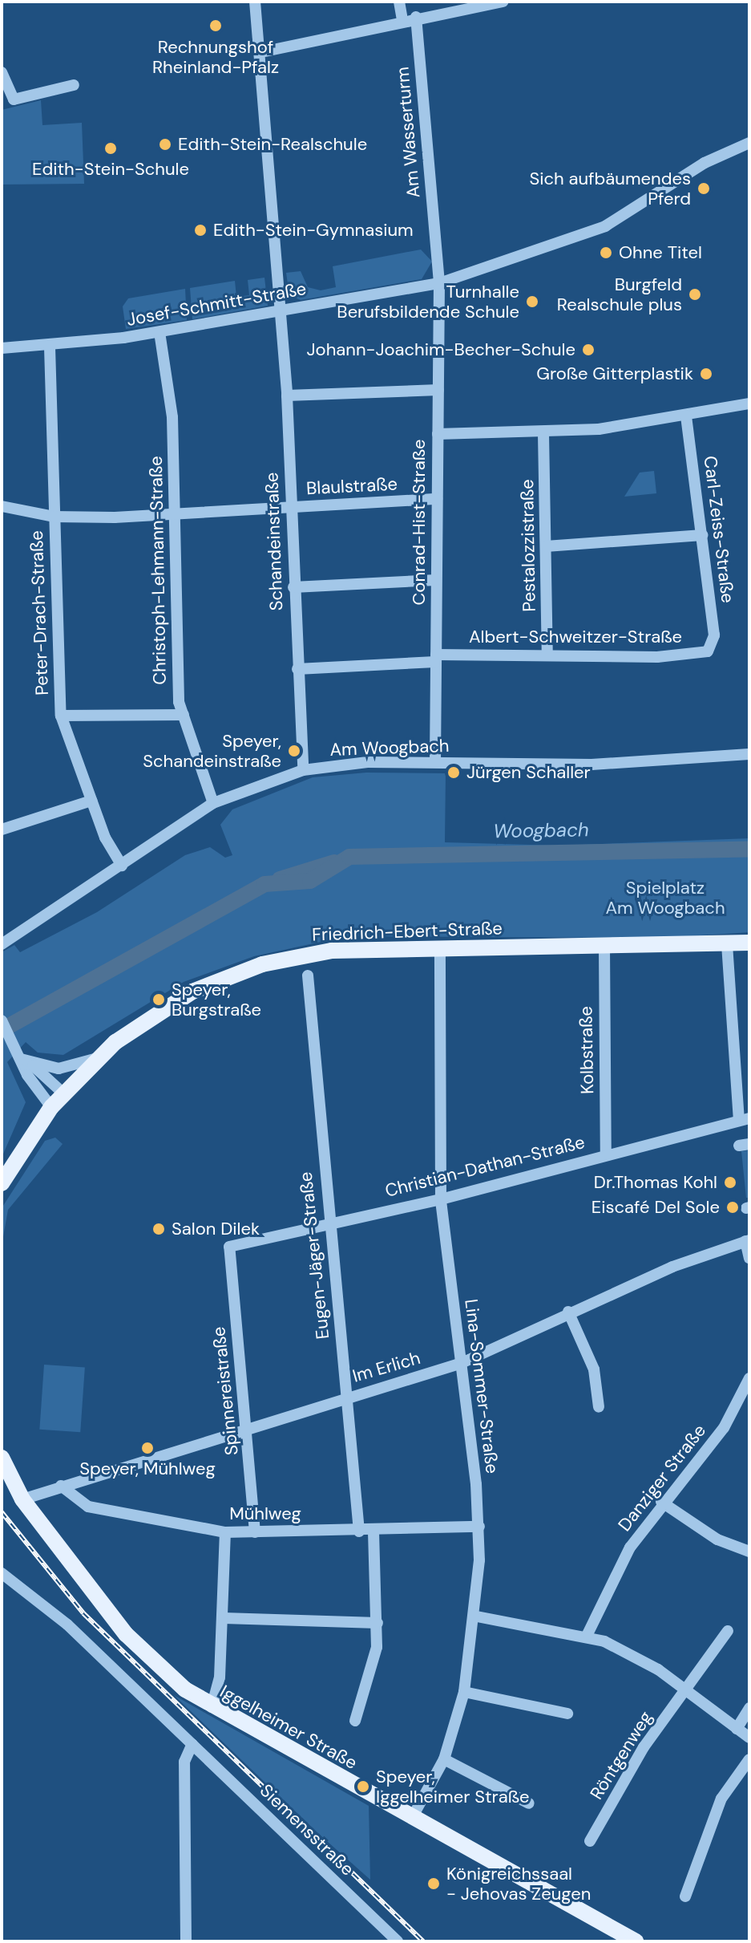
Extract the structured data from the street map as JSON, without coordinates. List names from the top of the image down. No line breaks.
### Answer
{"streets":{"main road":["Friedrich-Ebert-Straße","Iggelheimer Straße"],"street":["Am Wasserturm","Josef-Schmitt-Straße","Blaulstraße","Conrad-Hist-Straße","Carl-Zeiss-Straße","Schandeinstraße","Pestalozzistraße","Christoph-Lehmann-Straße","Peter-Drach-Straße","Albert-Schweitzer-Straße","Am Woogbach","Kolbstraße","Christian-Dathan-Straße","Eugen-Jäger-Straße","Im Erlich","Lina-Sommer-Straße","Spinnereistraße","Danziger Straße","Mühlweg","Röntgenweg","Siemensstraße"]},"crossings":[["Am Wasserturm","Josef-Schmitt-Straße"],["Am Wasserturm","Conrad-Hist-Straße"],["Josef-Schmitt-Straße","Conrad-Hist-Straße"],["Josef-Schmitt-Straße","Schandeinstraße"],["Josef-Schmitt-Straße","Christoph-Lehmann-Straße"],["Josef-Schmitt-Straße","Peter-Drach-Straße"],["Blaulstraße","Conrad-Hist-Straße"],["Blaulstraße","Schandeinstraße"],["Blaulstraße","Christoph-Lehmann-Straße"],["Blaulstraße","Peter-Drach-Straße"],["Conrad-Hist-Straße","Albert-Schweitzer-Straße"],["Conrad-Hist-Straße","Am Woogbach"],["Carl-Zeiss-Straße","Albert-Schweitzer-Straße"],["Schandeinstraße","Albert-Schweitzer-Straße"],["Schandeinstraße","Am Woogbach"],["Pestalozzistraße","Albert-Schweitzer-Straße"],["Christoph-Lehmann-Straße","Am Woogbach"],["Peter-Drach-Straße","Am Woogbach"],["Friedrich-Ebert-Straße","Kolbstraße"],["Friedrich-Ebert-Straße","Lina-Sommer-Straße"],["Kolbstraße","Christian-Dathan-Straße"],["Christian-Dathan-Straße","Eugen-Jäger-Straße"],["Christian-Dathan-Straße","Lina-Sommer-Straße"],["Christian-Dathan-Straße","Spinnereistraße"],["Eugen-Jäger-Straße","Im Erlich"],["Eugen-Jäger-Straße","Mühlweg"],["Im Erlich","Lina-Sommer-Straße"],["Im Erlich","Spinnereistraße"],["Im Erlich","Mühlweg"],["Im Erlich","Iggelheimer Straße"],["Lina-Sommer-Straße","Mühlweg"],["Lina-Sommer-Straße","Iggelheimer Straße"],["Spinnereistraße","Mühlweg"]],"water":["Woogbach"],"parks":["Spielplatz Am Woogbach"],"places":["Rechnungshof Rheinland-Pfalz","Edith-Stein-Realschule","Edith-Stein-Schule","Sich aufbäumendes Pferd","Edith-Stein-Gymnasium","Ohne Titel","Burgfeld Realschule plus","Turnhalle Berufsbildende Schule","Johann-Joachim-Becher-Schule","Große Gitterplastik","Speyer, Schandeinstraße","Jürgen Schaller","Speyer, Burgstraße","Dr.Thomas Kohl","Eiscafé Del Sole","Salon Dilek","Speyer, Mühlweg","Speyer, Iggelheimer Straße","Königreichssaal - Jehovas Zeugen"]}
